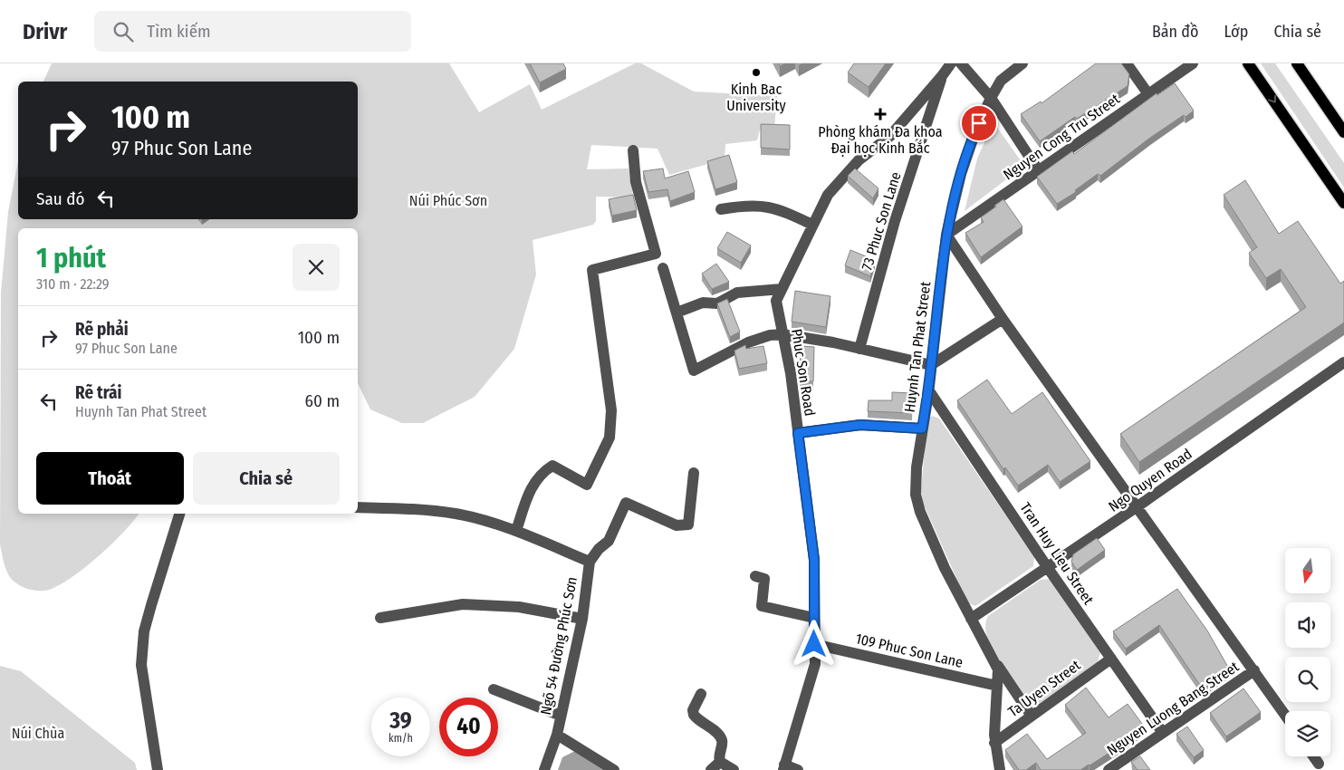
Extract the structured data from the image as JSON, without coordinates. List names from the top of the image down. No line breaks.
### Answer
{"streets":{"street":["Nguyen Cong Tru Street","73 Phuc Son Lane","Huynh Tan Phat Street","Phuc Son Road","Ngo Quyen Road","Tran Huy Lieu Street","Ngõ 54 Đường Phúc Sơn","109 Phuc Son Lane","Ta Uyen Street","Nguyen Luong Bang Street"]},"crossings":[["Nguyen Cong Tru Street","Huynh Tan Phat Street"],["73 Phuc Son Lane","Phuc Son Road"],["Huynh Tan Phat Street","Ngo Quyen Road"],["Huynh Tan Phat Street","Tran Huy Lieu Street"],["Huynh Tan Phat Street","109 Phuc Son Lane"],["Huynh Tan Phat Street","Ta Uyen Street"],["Phuc Son Road","109 Phuc Son Lane"],["Ngo Quyen Road","Tran Huy Lieu Street"],["Tran Huy Lieu Street","Ta Uyen Street"],["Tran Huy Lieu Street","Nguyen Luong Bang Street"]],"parks":["Núi Phúc Sơn","Núi Chùa"],"places":{"other":["Kinh Bac University"],"health":["Phòng khám Đa khoa Đại học Kinh Bắc"]},"north":"bottom","page":{"header":"Drivr","search":"Tìm kiếm","nav":["Bản đồ","Lớp","Chia sẻ"],"turn":["100 m","97 Phuc Son Lane"],"then":"Sau đó","heading":["1 phút","310 m · 22:29"],"list":[{"name":"Rẽ phải","note":"97 Phuc Son Lane","value":"100 m"},{"name":"Rẽ trái","note":"Huynh Tan Phat Street","value":"60 m"}],"buttons":["Thoát","Chia sẻ"],"speed":"39 km/h","limit":"40"}}
